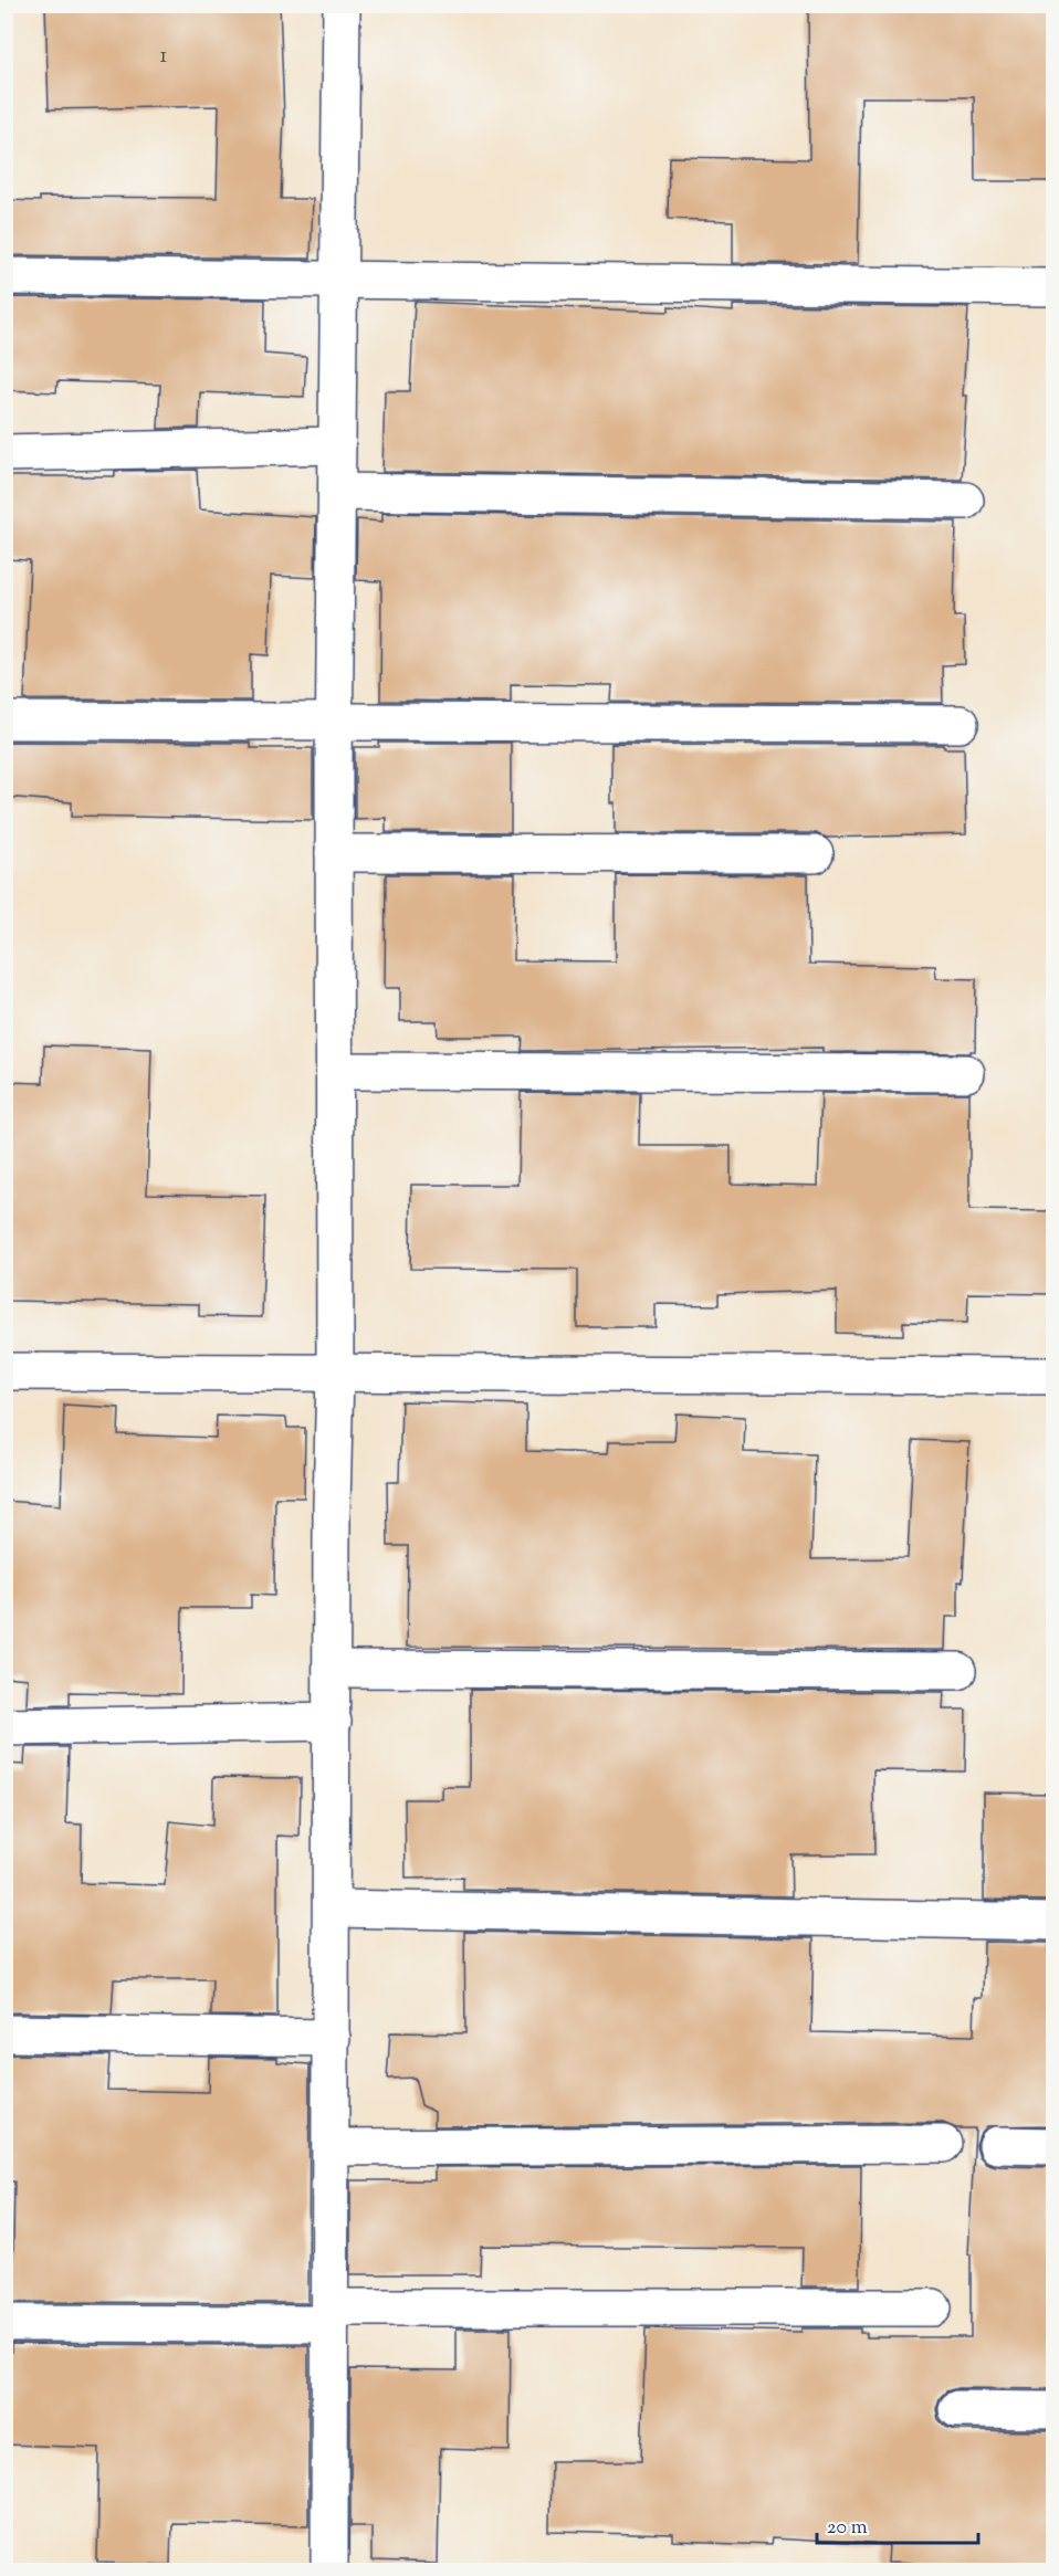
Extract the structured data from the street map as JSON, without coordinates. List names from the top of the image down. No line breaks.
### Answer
{"house_numbers":["1"],"scale_bar":"20 m"}
